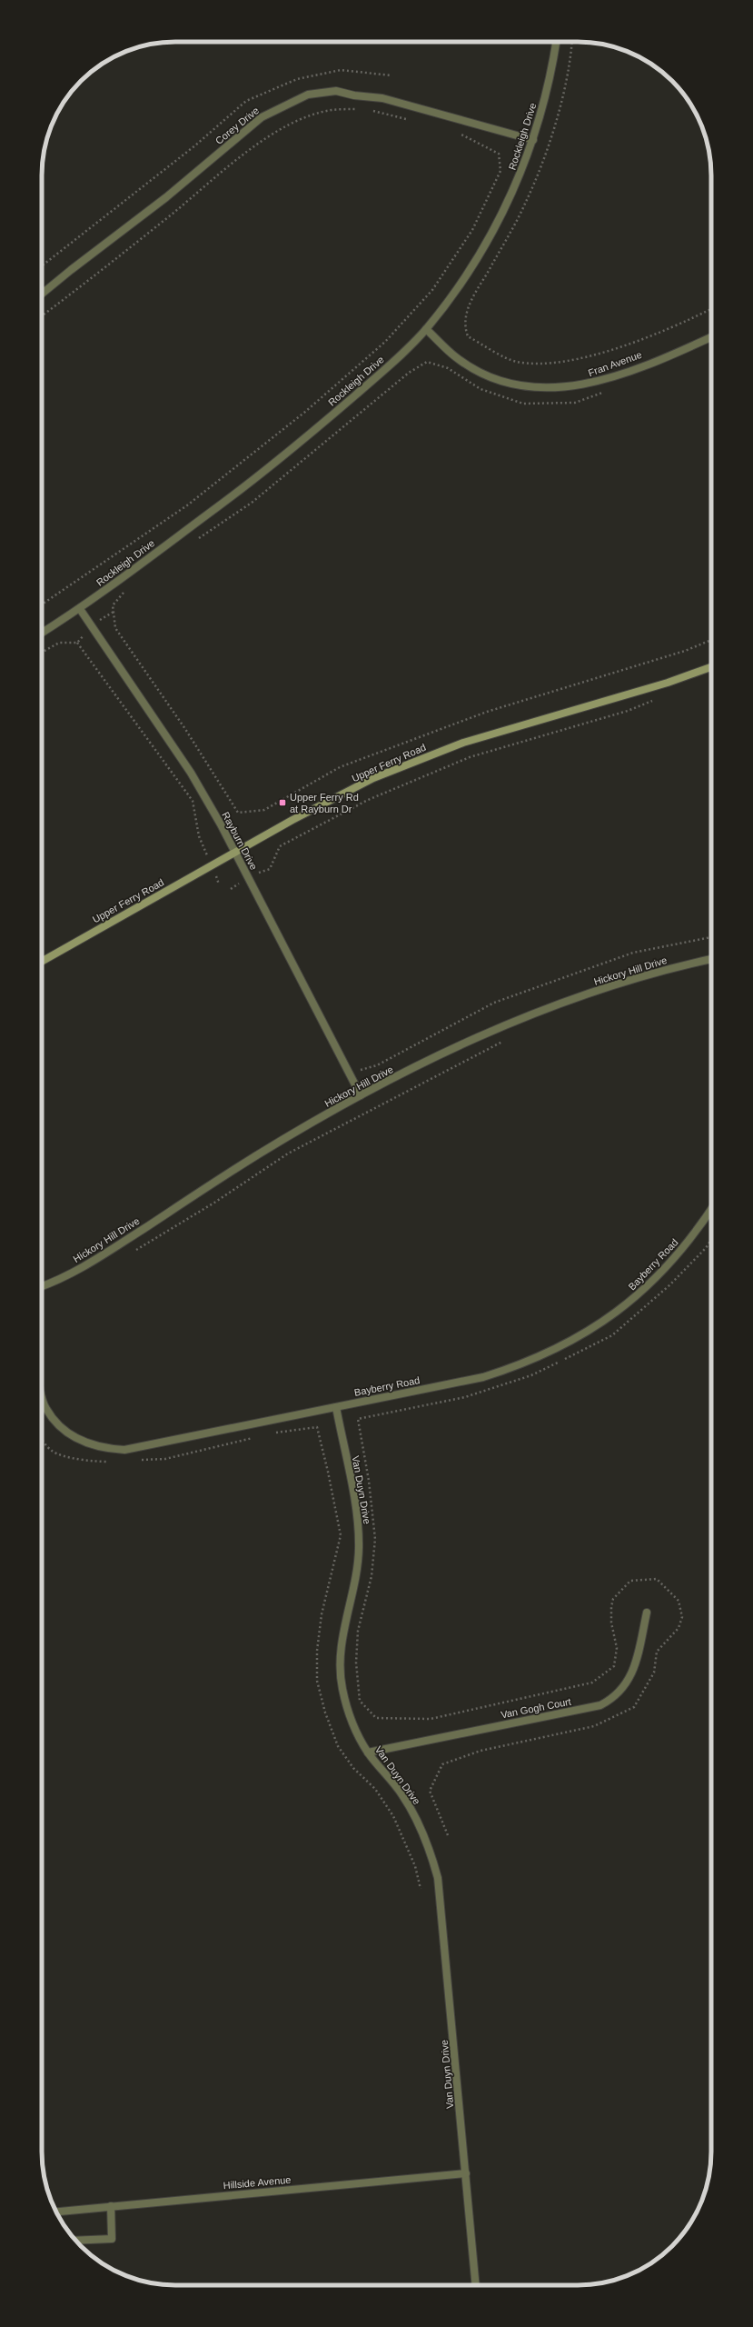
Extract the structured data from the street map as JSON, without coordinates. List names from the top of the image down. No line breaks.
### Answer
{"streets":{"main road":["Upper Ferry Road"],"street":["Corey Drive","Rockleigh Drive","Fran Avenue","Rayburn Drive","Hickory Hill Drive","Bayberry Road","Van Duyn Drive","Van Gogh Court","Hillside Avenue"]},"crossings":[["Corey Drive","Rockleigh Drive"],["Rockleigh Drive","Fran Avenue"],["Rockleigh Drive","Rayburn Drive"],["Upper Ferry Road","Rayburn Drive"],["Rayburn Drive","Hickory Hill Drive"],["Bayberry Road","Van Duyn Drive"],["Van Duyn Drive","Van Gogh Court"],["Van Duyn Drive","Hillside Avenue"]],"places":{"transit":["Upper Ferry Rd at Rayburn Dr"]}}
